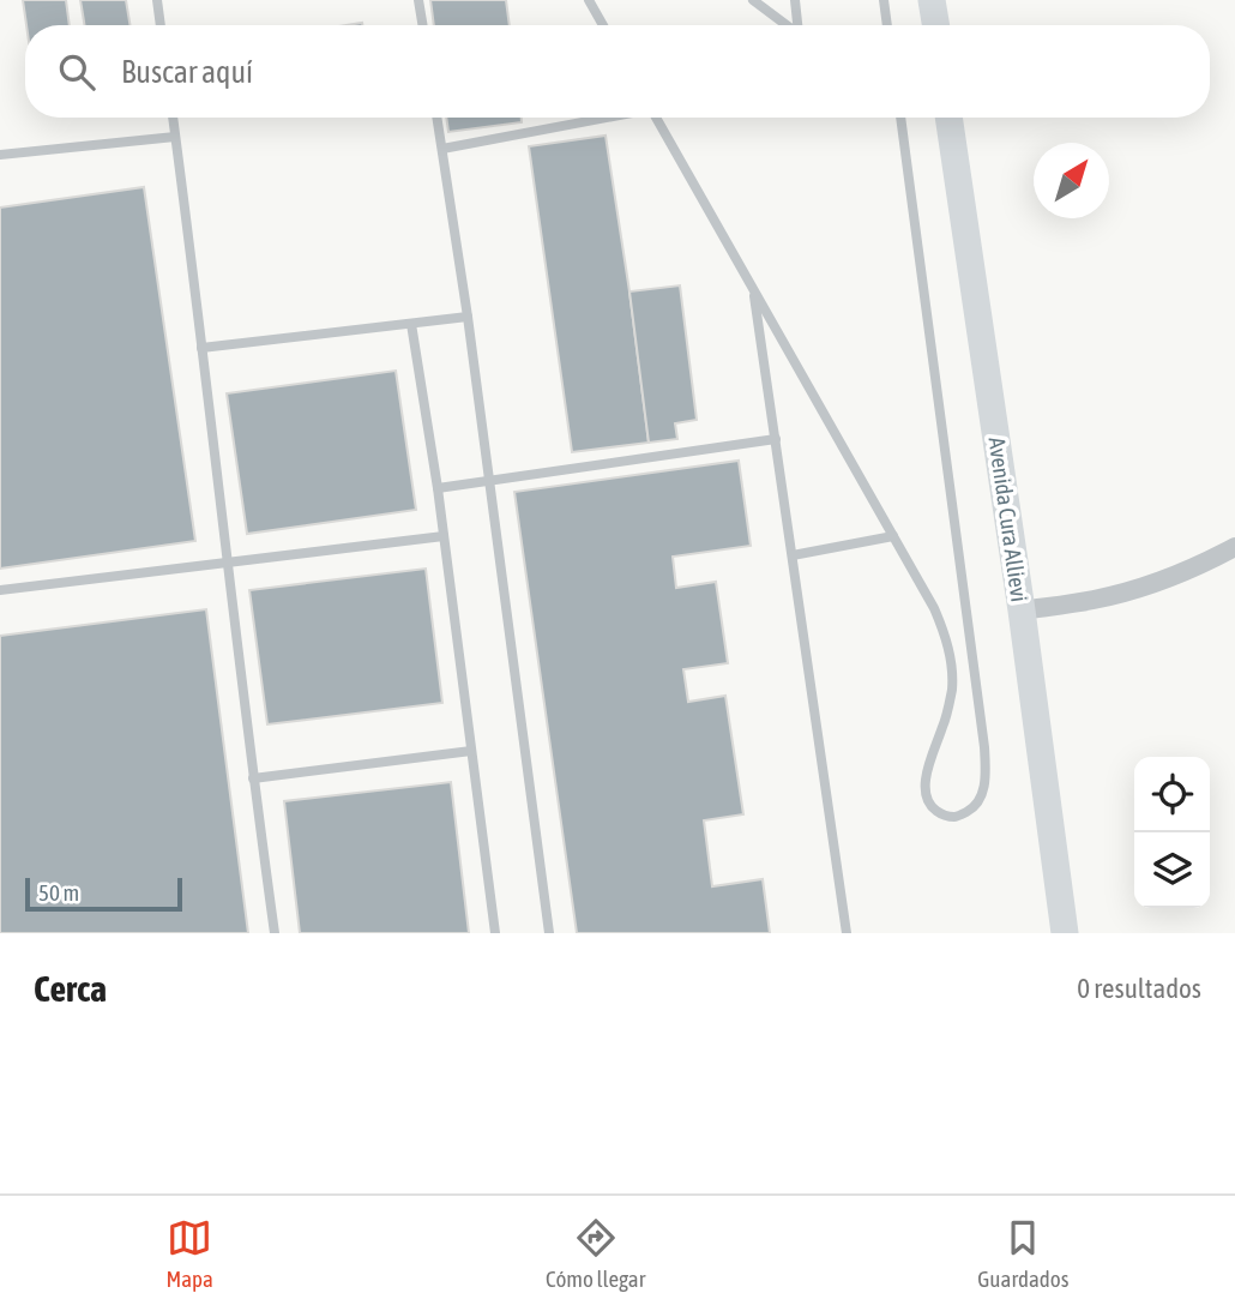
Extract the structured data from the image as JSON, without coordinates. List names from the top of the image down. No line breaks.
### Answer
{"streets":{"street":["Avenida Cura Allievi"]},"scale_bar":"50 m","north":"top right","page":{"search":"Buscar aquí","scale":"50 m","heading":["Cerca","0 resultados"],"nav":["Mapa","Cómo llegar","Guardados"]}}
